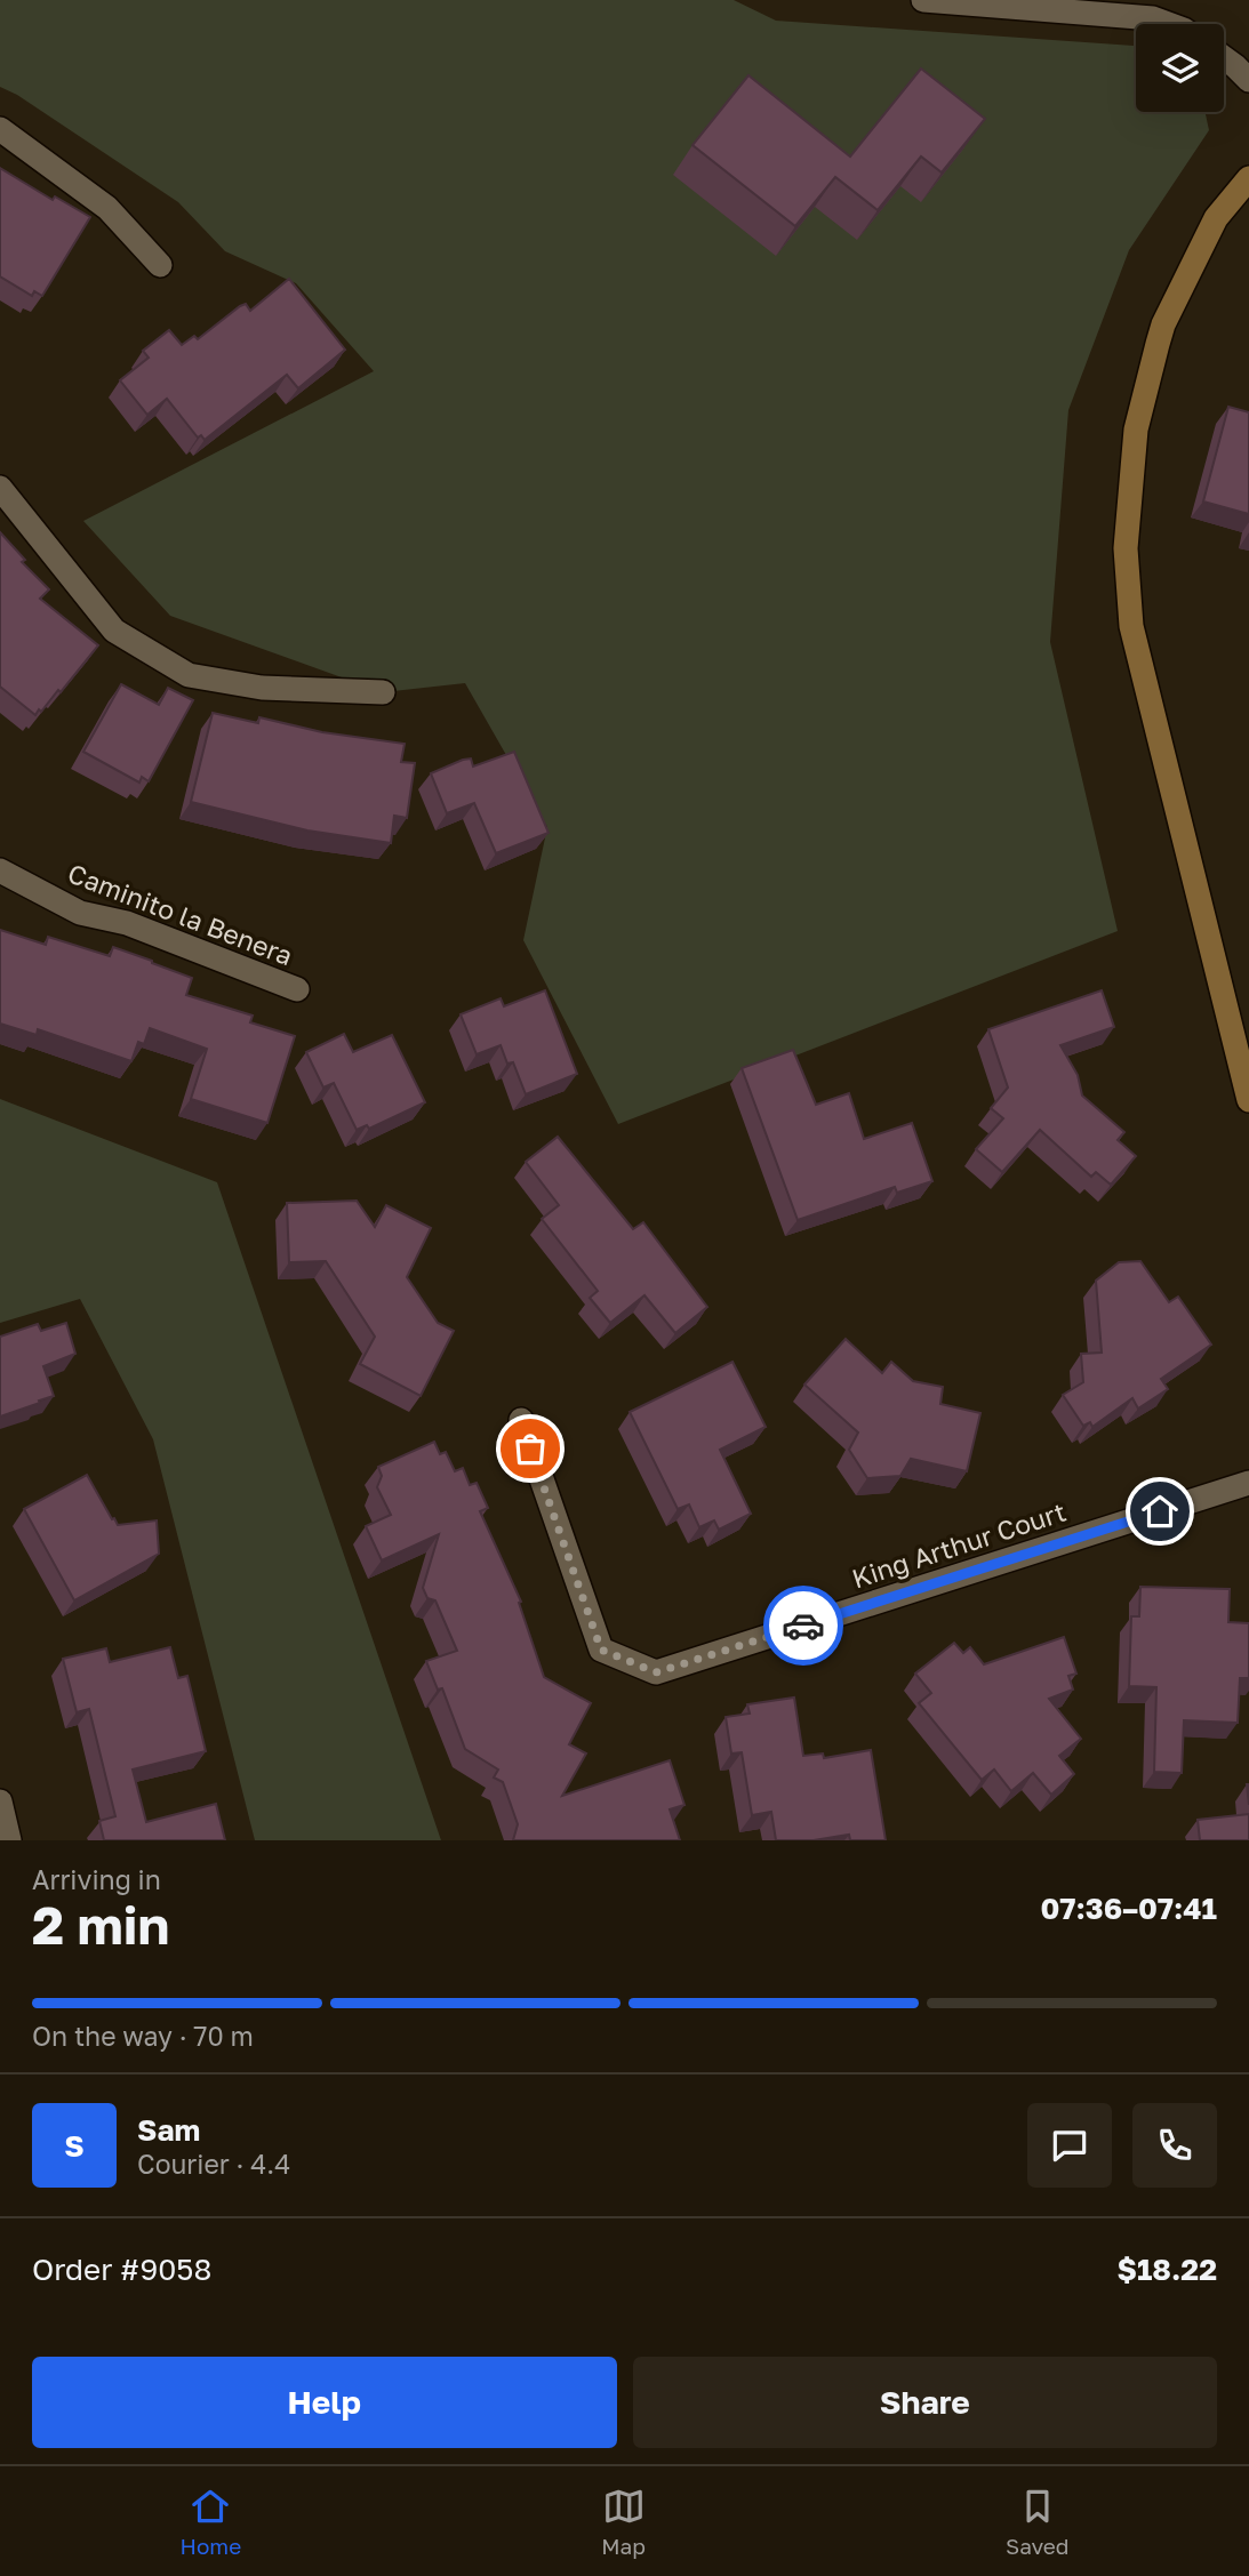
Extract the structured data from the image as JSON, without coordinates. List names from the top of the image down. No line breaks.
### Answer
{"streets":{"street":["Caminito la Benera","King Arthur Court"]},"page":{"heading":["2 min","Arriving in","07:36–07:41"],"panel":["Sam","Courier · 4.4","Order #9058","$18.22"],"bar":"On the way · 70 m","round":"S","buttons":["Help","Share"],"tabs":["Home","Map","Saved"]}}
